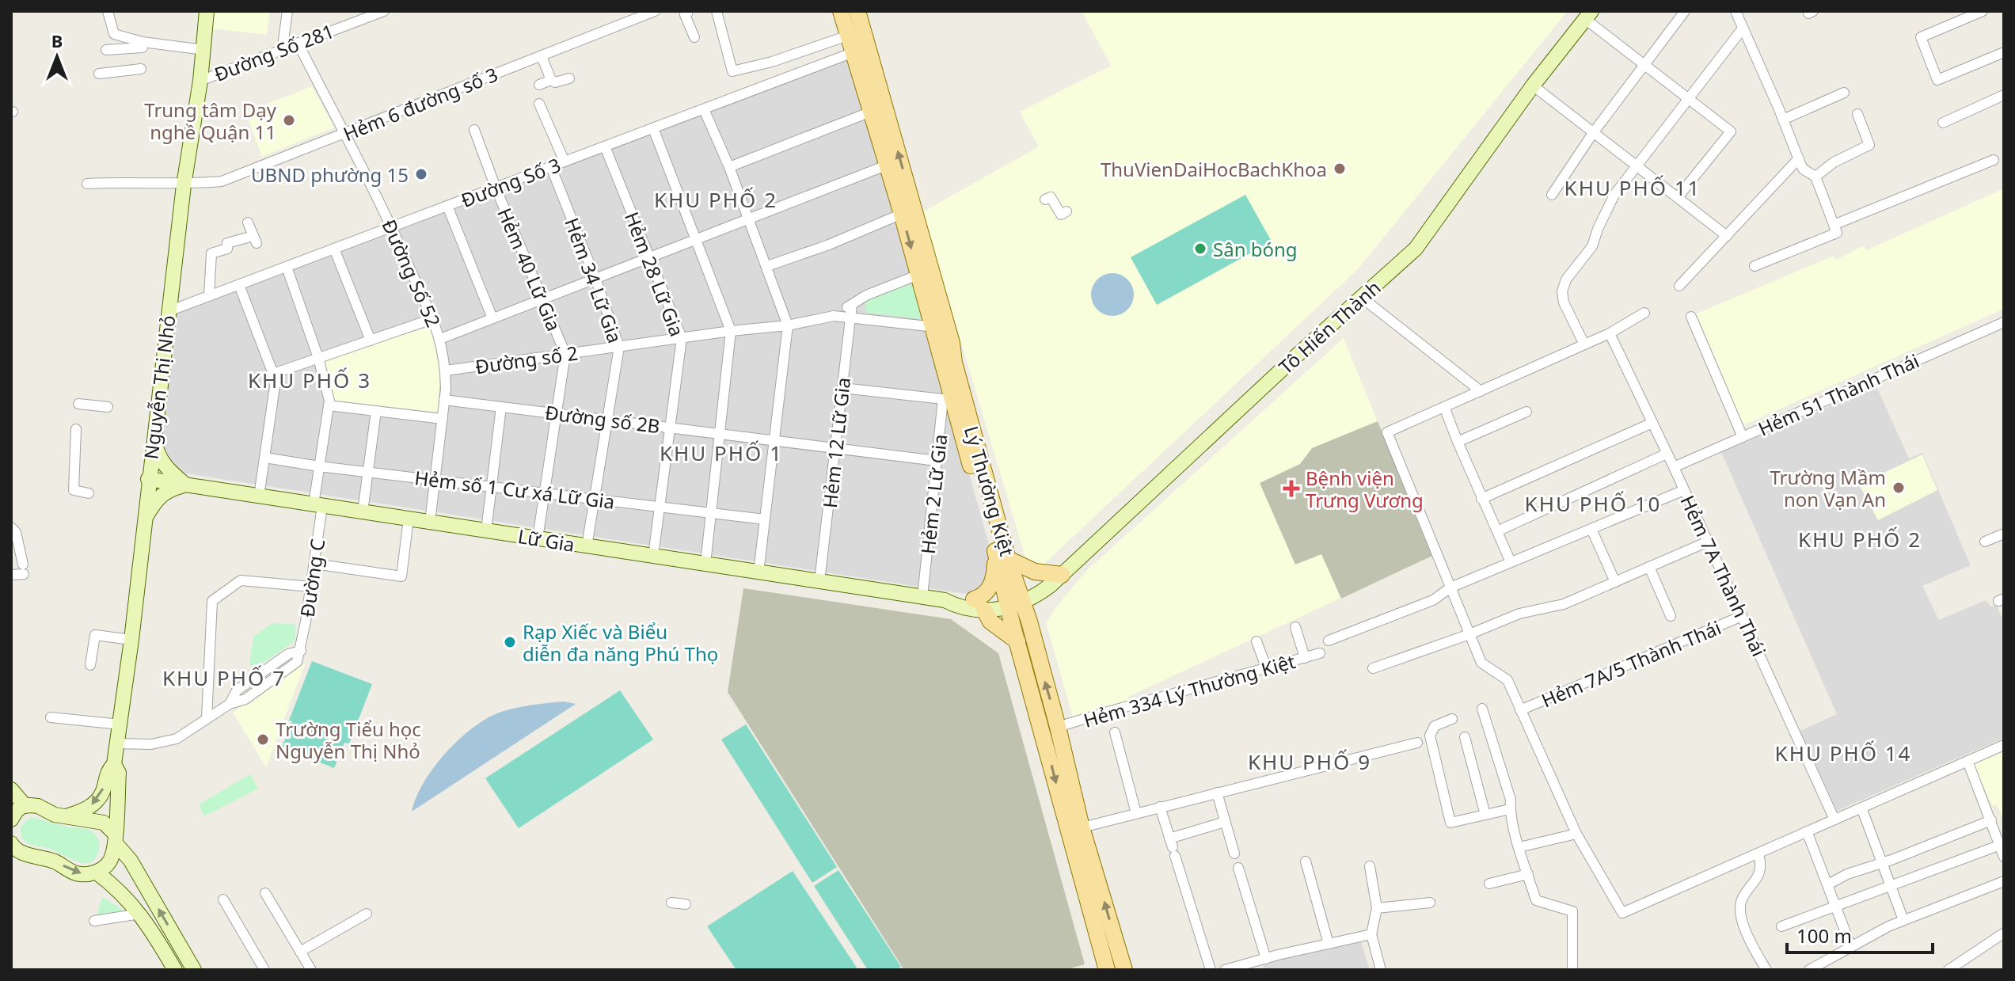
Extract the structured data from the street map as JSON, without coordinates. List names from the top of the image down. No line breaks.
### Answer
{"streets":{"main road":["Tô Hiến Thành","Nguyễn Thị Nhỏ","Lý Thường Kiệt","Lữ Gia"],"street":["Đường Số 281","Hẻm 6 đường số 3","Đường Số 3","Hẻm 40 Lữ Gia","Đường Số 52","Hẻm 28 Lữ Gia","Hẻm 34 Lữ Gia","Đường số 2","Hẻm 51 Thành Thái","Đường số 2B","Hẻm 12 Lữ Gia","Hẻm số 1 Cư xá Lữ Gia","Hẻm 2 Lữ Gia","Hẻm 7A Thành Thái","Đường C","Hẻm 7A/5 Thành Thái","Hẻm 334 Lý Thường Kiệt"]},"crossings":[["Đường Số 281","Đường Số 52"],["Đường Số 281","Nguyễn Thị Nhỏ"],["Hẻm 6 đường số 3","Đường Số 52"],["Hẻm 6 đường số 3","Nguyễn Thị Nhỏ"],["Đường Số 3","Hẻm 40 Lữ Gia"],["Đường Số 3","Đường Số 52"],["Đường Số 3","Hẻm 28 Lữ Gia"],["Đường Số 3","Hẻm 34 Lữ Gia"],["Đường Số 3","Nguyễn Thị Nhỏ"],["Đường Số 3","Lý Thường Kiệt"],["Đường Số 3","Đường C"],["Hẻm 40 Lữ Gia","Đường số 2"],["Hẻm 40 Lữ Gia","Đường số 2B"],["Hẻm 40 Lữ Gia","Hẻm số 1 Cư xá Lữ Gia"],["Hẻm 40 Lữ Gia","Lữ Gia"],["Đường Số 52","Đường số 2"],["Đường Số 52","Đường số 2B"],["Đường Số 52","Hẻm số 1 Cư xá Lữ Gia"],["Đường Số 52","Lữ Gia"],["Hẻm 28 Lữ Gia","Đường số 2"],["Hẻm 28 Lữ Gia","Đường số 2B"],["Hẻm 28 Lữ Gia","Hẻm số 1 Cư xá Lữ Gia"],["Hẻm 28 Lữ Gia","Lữ Gia"],["Hẻm 34 Lữ Gia","Đường số 2"],["Hẻm 34 Lữ Gia","Đường số 2B"],["Hẻm 34 Lữ Gia","Hẻm số 1 Cư xá Lữ Gia"],["Hẻm 34 Lữ Gia","Lữ Gia"],["Tô Hiến Thành","Lý Thường Kiệt"],["Tô Hiến Thành","Lữ Gia"],["Nguyễn Thị Nhỏ","Lữ Gia"],["Nguyễn Thị Nhỏ","Đường C"],["Hẻm 51 Thành Thái","Hẻm 7A Thành Thái"],["Đường số 2B","Hẻm 12 Lữ Gia"],["Đường số 2B","Hẻm 2 Lữ Gia"],["Hẻm 12 Lữ Gia","Lữ Gia"],["Hẻm số 1 Cư xá Lữ Gia","Đường C"],["Lý Thường Kiệt","Hẻm 2 Lữ Gia"],["Lý Thường Kiệt","Lữ Gia"],["Lý Thường Kiệt","Hẻm 334 Lý Thường Kiệt"],["Hẻm 2 Lữ Gia","Lữ Gia"],["Lữ Gia","Đường C"],["Hẻm 7A Thành Thái","Hẻm 7A/5 Thành Thái"]],"districts":["KHU PHỐ 11","KHU PHỐ 2","KHU PHỐ 3","KHU PHỐ 1","KHU PHỐ 10","KHU PHỐ 2","KHU PHỐ 7","KHU PHỐ 14","KHU PHỐ 9"],"places":{"other":["Trung tâm Dạy nghề Quận 11","ThuVienDaiHocBachKhoa","UBND phường 15","Sân bóng","Trường Mầm non Vạn An","Rạp Xiếc và Biểu diễn đa năng Phú Thọ","Trường Tiểu học Nguyễn Thị Nhỏ"],"health":["Bệnh viện Trưng Vương"]},"scale_bar":"100 m","north":"top"}
